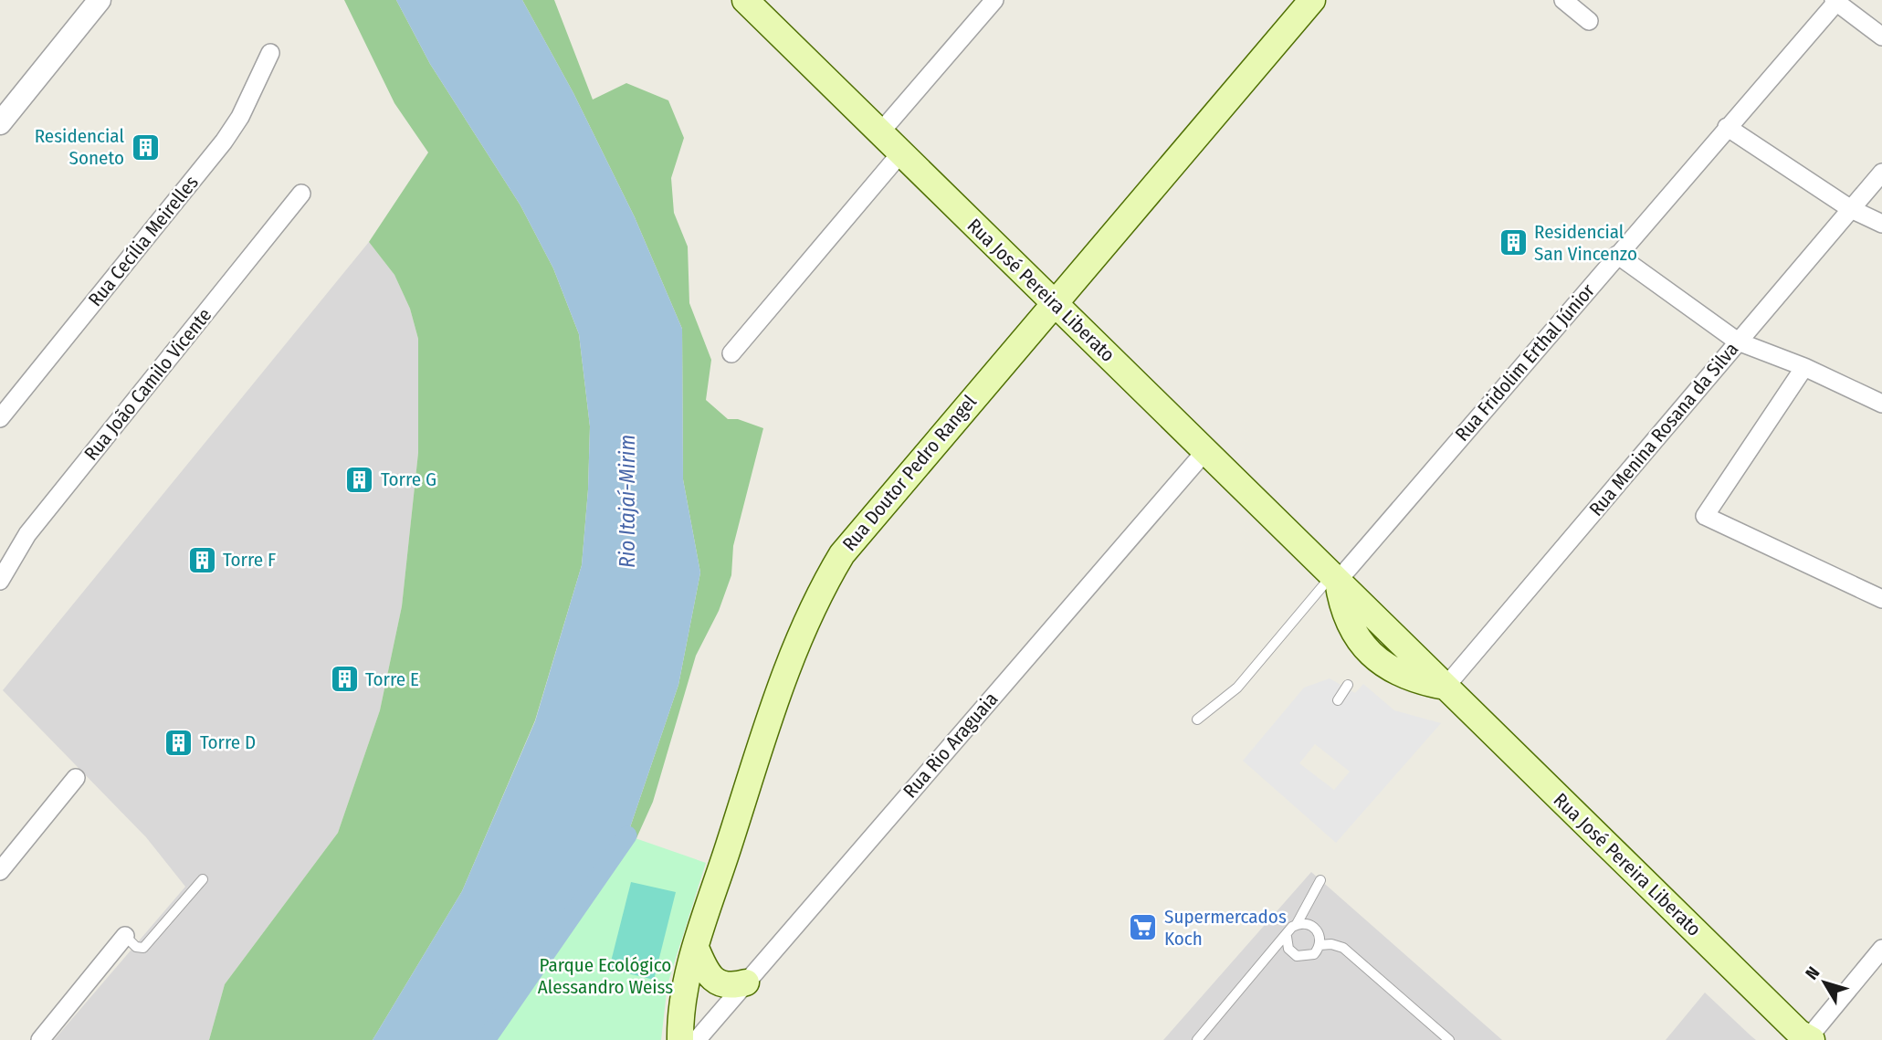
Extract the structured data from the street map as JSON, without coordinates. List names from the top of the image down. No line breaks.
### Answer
{"streets":{"main road":["Rua José Pereira Liberato","Rua Doutor Pedro Rangel"],"street":["Rua Cecília Meirelles","Rua Fridolim Erthal Júnior","Rua João Camilo Vicente","Rua Menina Rosana da Silva","Rua Rio Araguaia"]},"crossings":[["Rua José Pereira Liberato","Rua Fridolim Erthal Júnior"],["Rua José Pereira Liberato","Rua Menina Rosana da Silva"],["Rua José Pereira Liberato","Rua Doutor Pedro Rangel"],["Rua José Pereira Liberato","Rua Rio Araguaia"]],"water":["Rio Itajaí-Mirim"],"parks":["Parque Ecológico Alessandro Weiss"],"places":{"building":["Residencial Soneto","Residencial San Vincenzo","Torre G","Torre F","Torre E","Torre D"],"supermarket":["Supermercados Koch"]},"north":"top left"}
